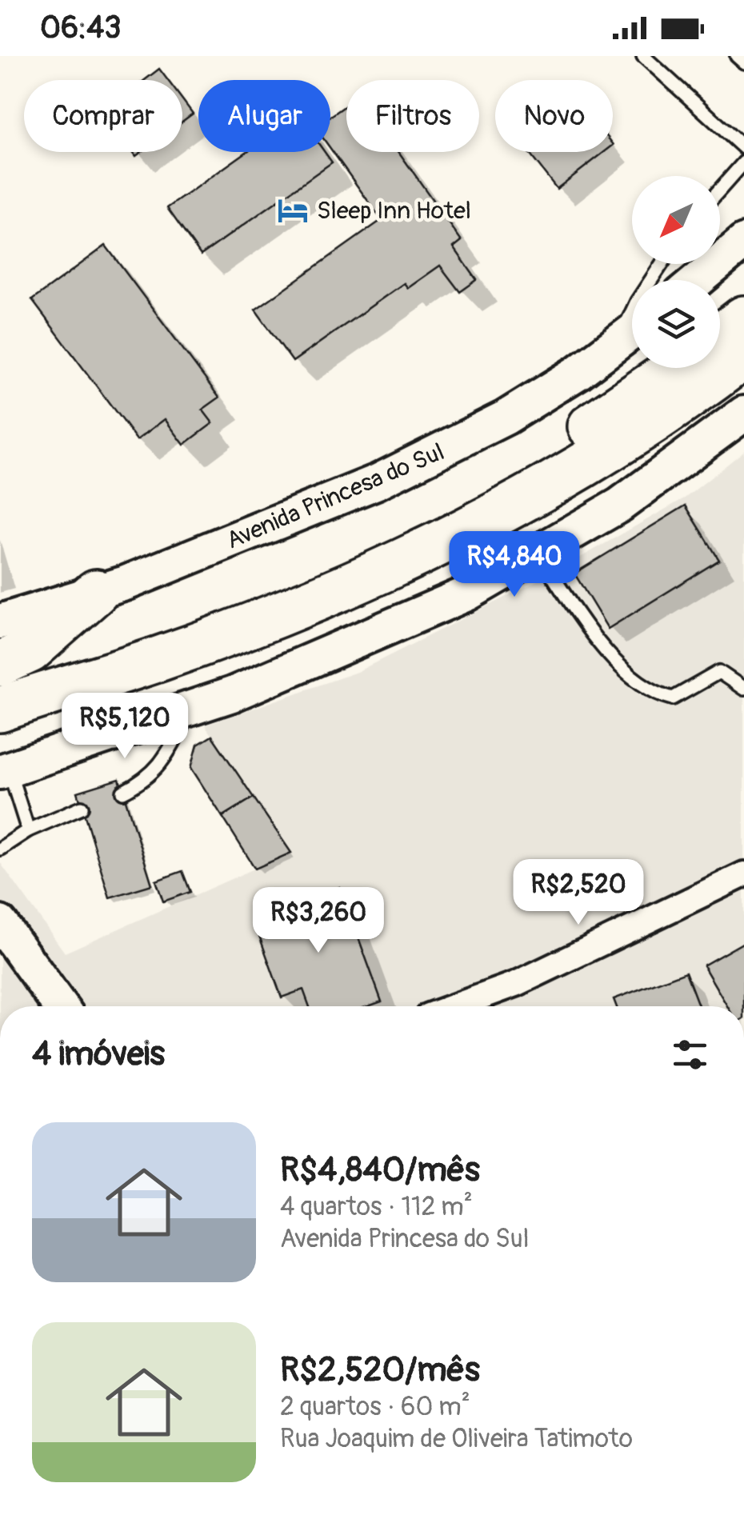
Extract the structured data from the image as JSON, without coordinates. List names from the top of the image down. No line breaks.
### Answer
{"streets":{"main road":["Avenida Princesa do Sul"]},"places":{"hotel":["Sleep Inn Hotel"]},"north":"bottom left","page":{"status":"06:43","chip":["Comprar","Alugar","Filtros","Novo"],"price":["R$4,840","R$5,120","R$2,520","R$3,260"],"heading":"4 imóveis","list":[{"name":"R$4,840/mês","note":"4 quartos · 112 m² · Avenida Princesa do Sul"},{"name":"R$2,520/mês","note":"2 quartos · 60 m² · Rua Joaquim de Oliveira Tatimoto"}]}}
